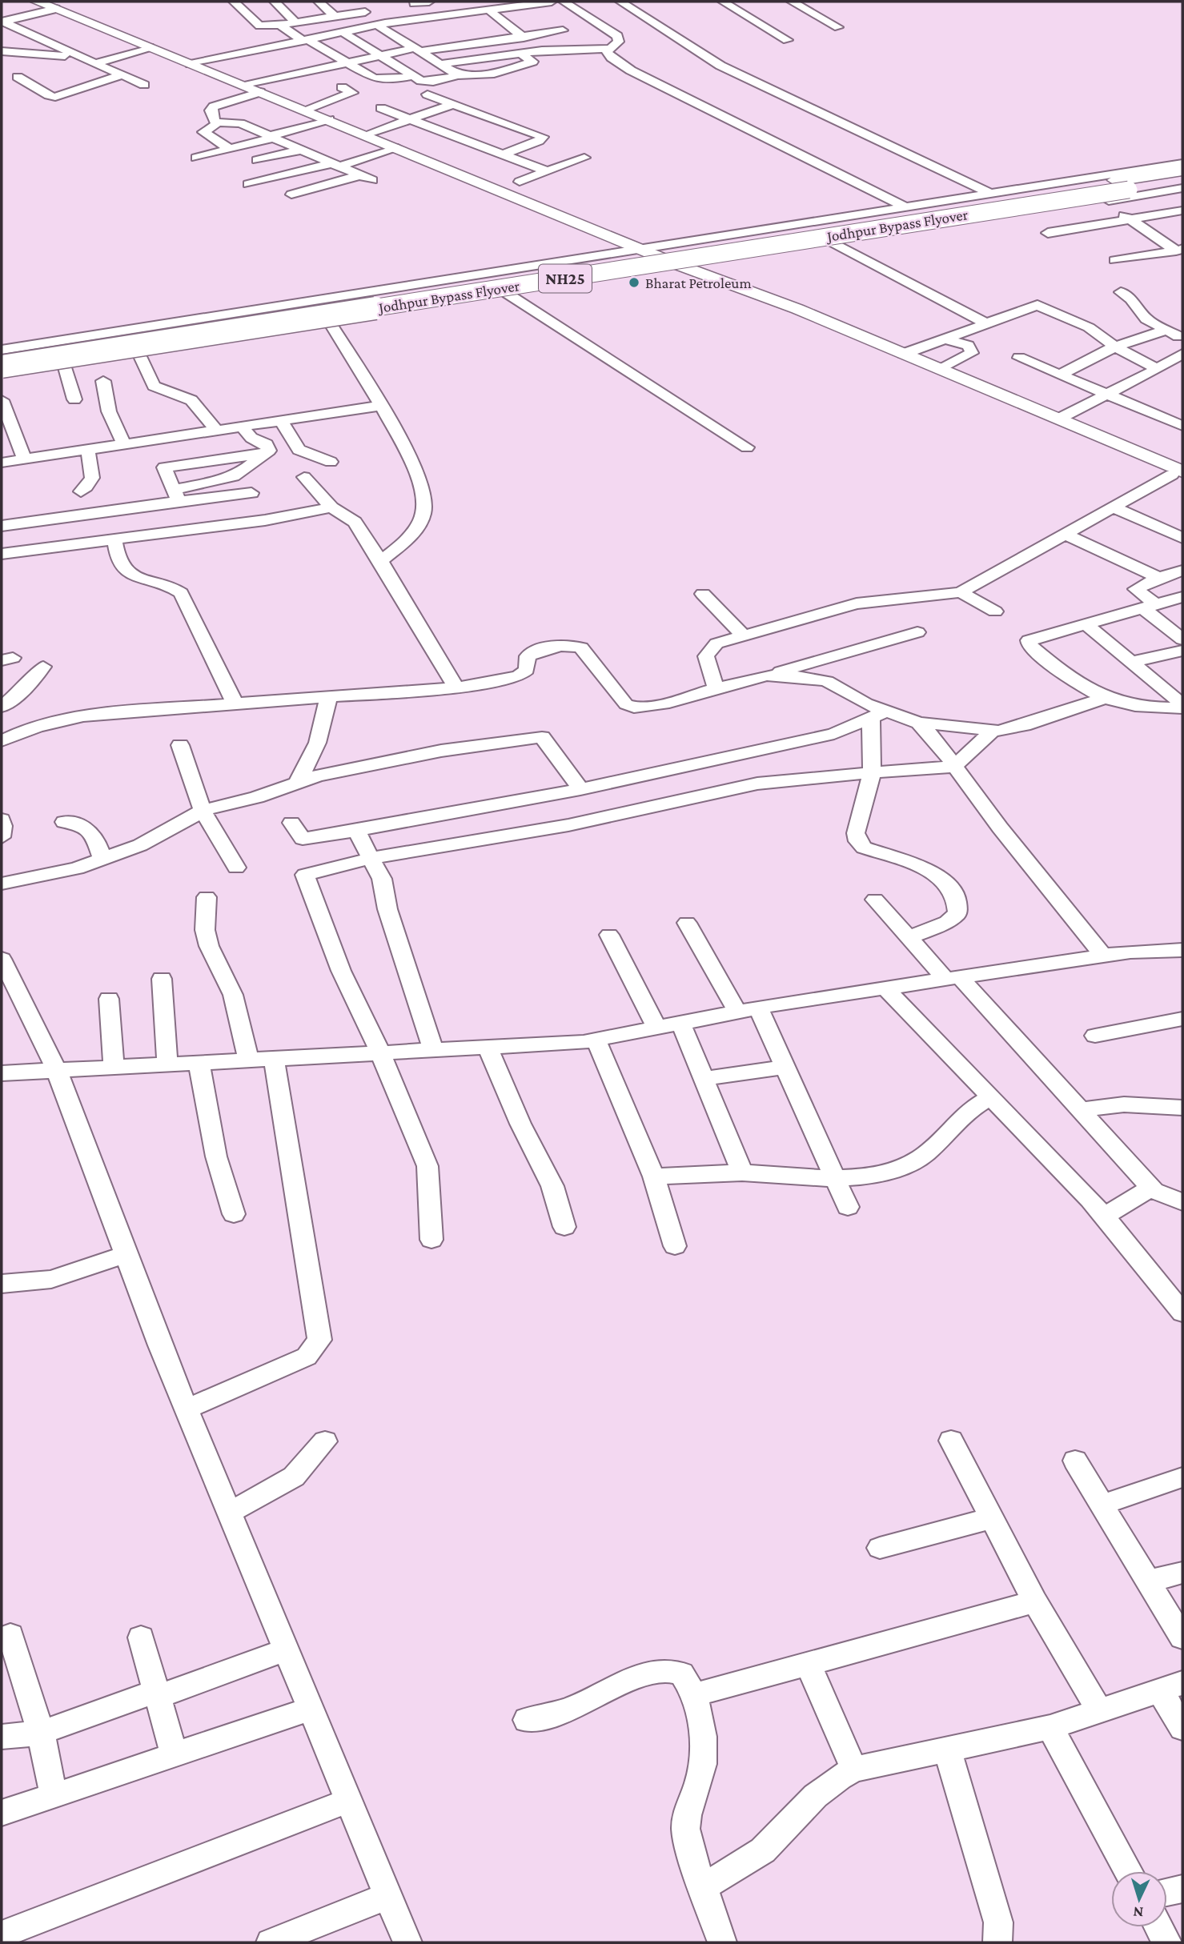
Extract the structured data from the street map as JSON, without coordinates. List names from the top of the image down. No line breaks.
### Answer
{"streets":{"highway":["Jodhpur Bypass Flyover","NH25"]},"crossings":[["Jodhpur Bypass Flyover","NH25"]],"places":["Bharat Petroleum"],"north":"bottom"}
